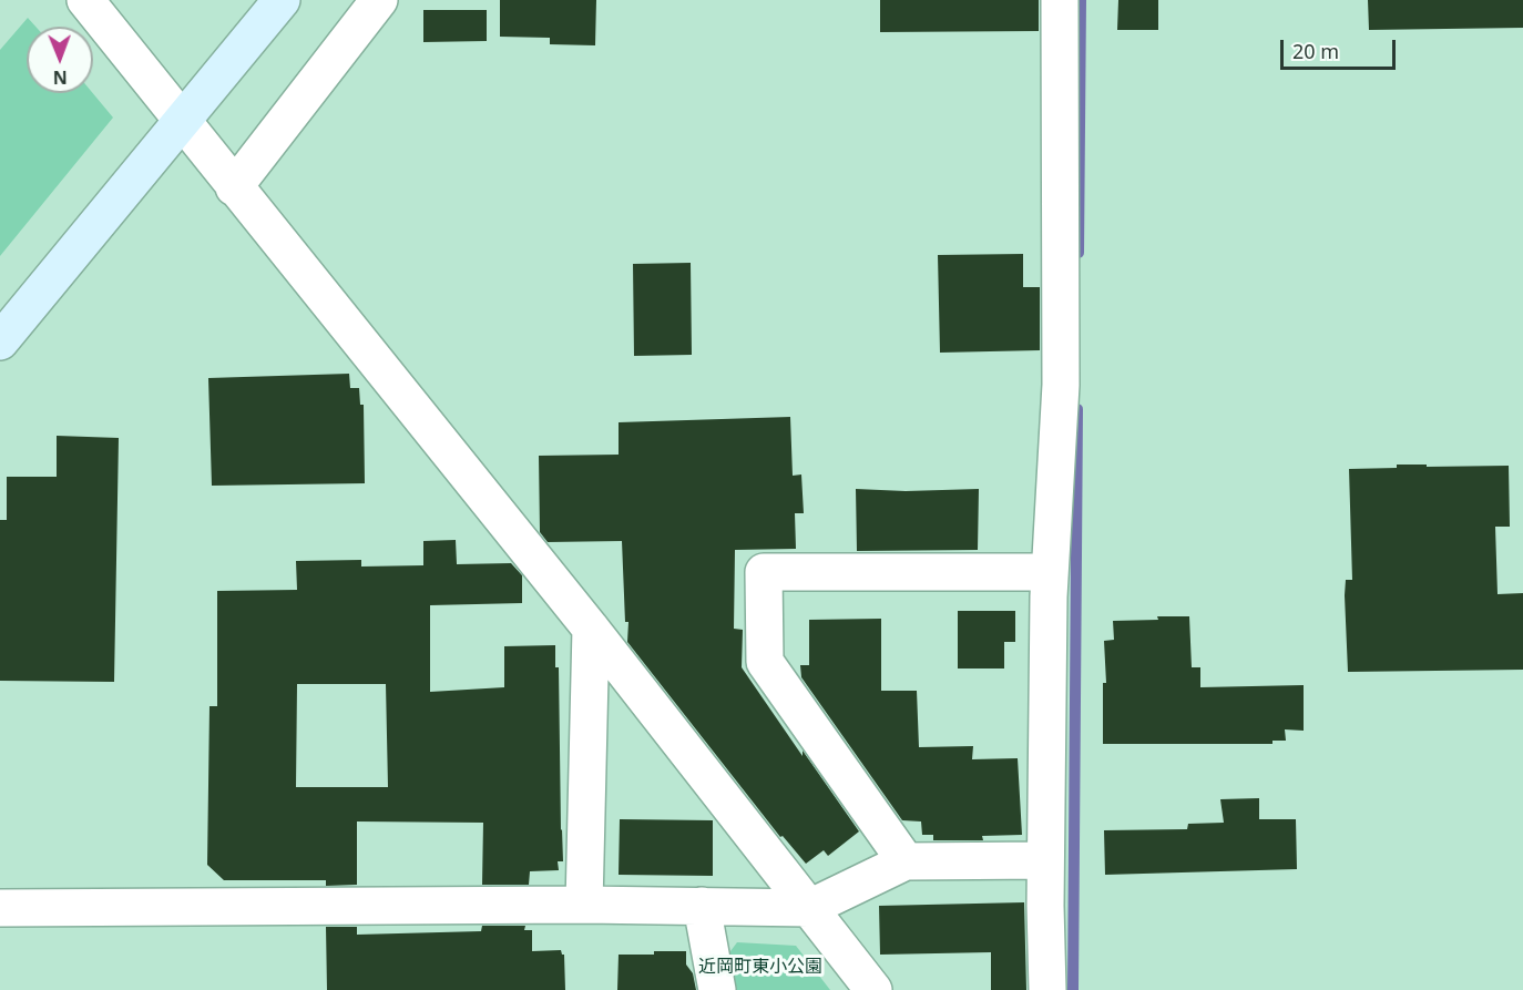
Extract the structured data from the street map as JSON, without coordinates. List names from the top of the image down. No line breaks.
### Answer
{"parks":["近岡町東小公園"],"scale_bar":"20 m","north":"bottom"}
